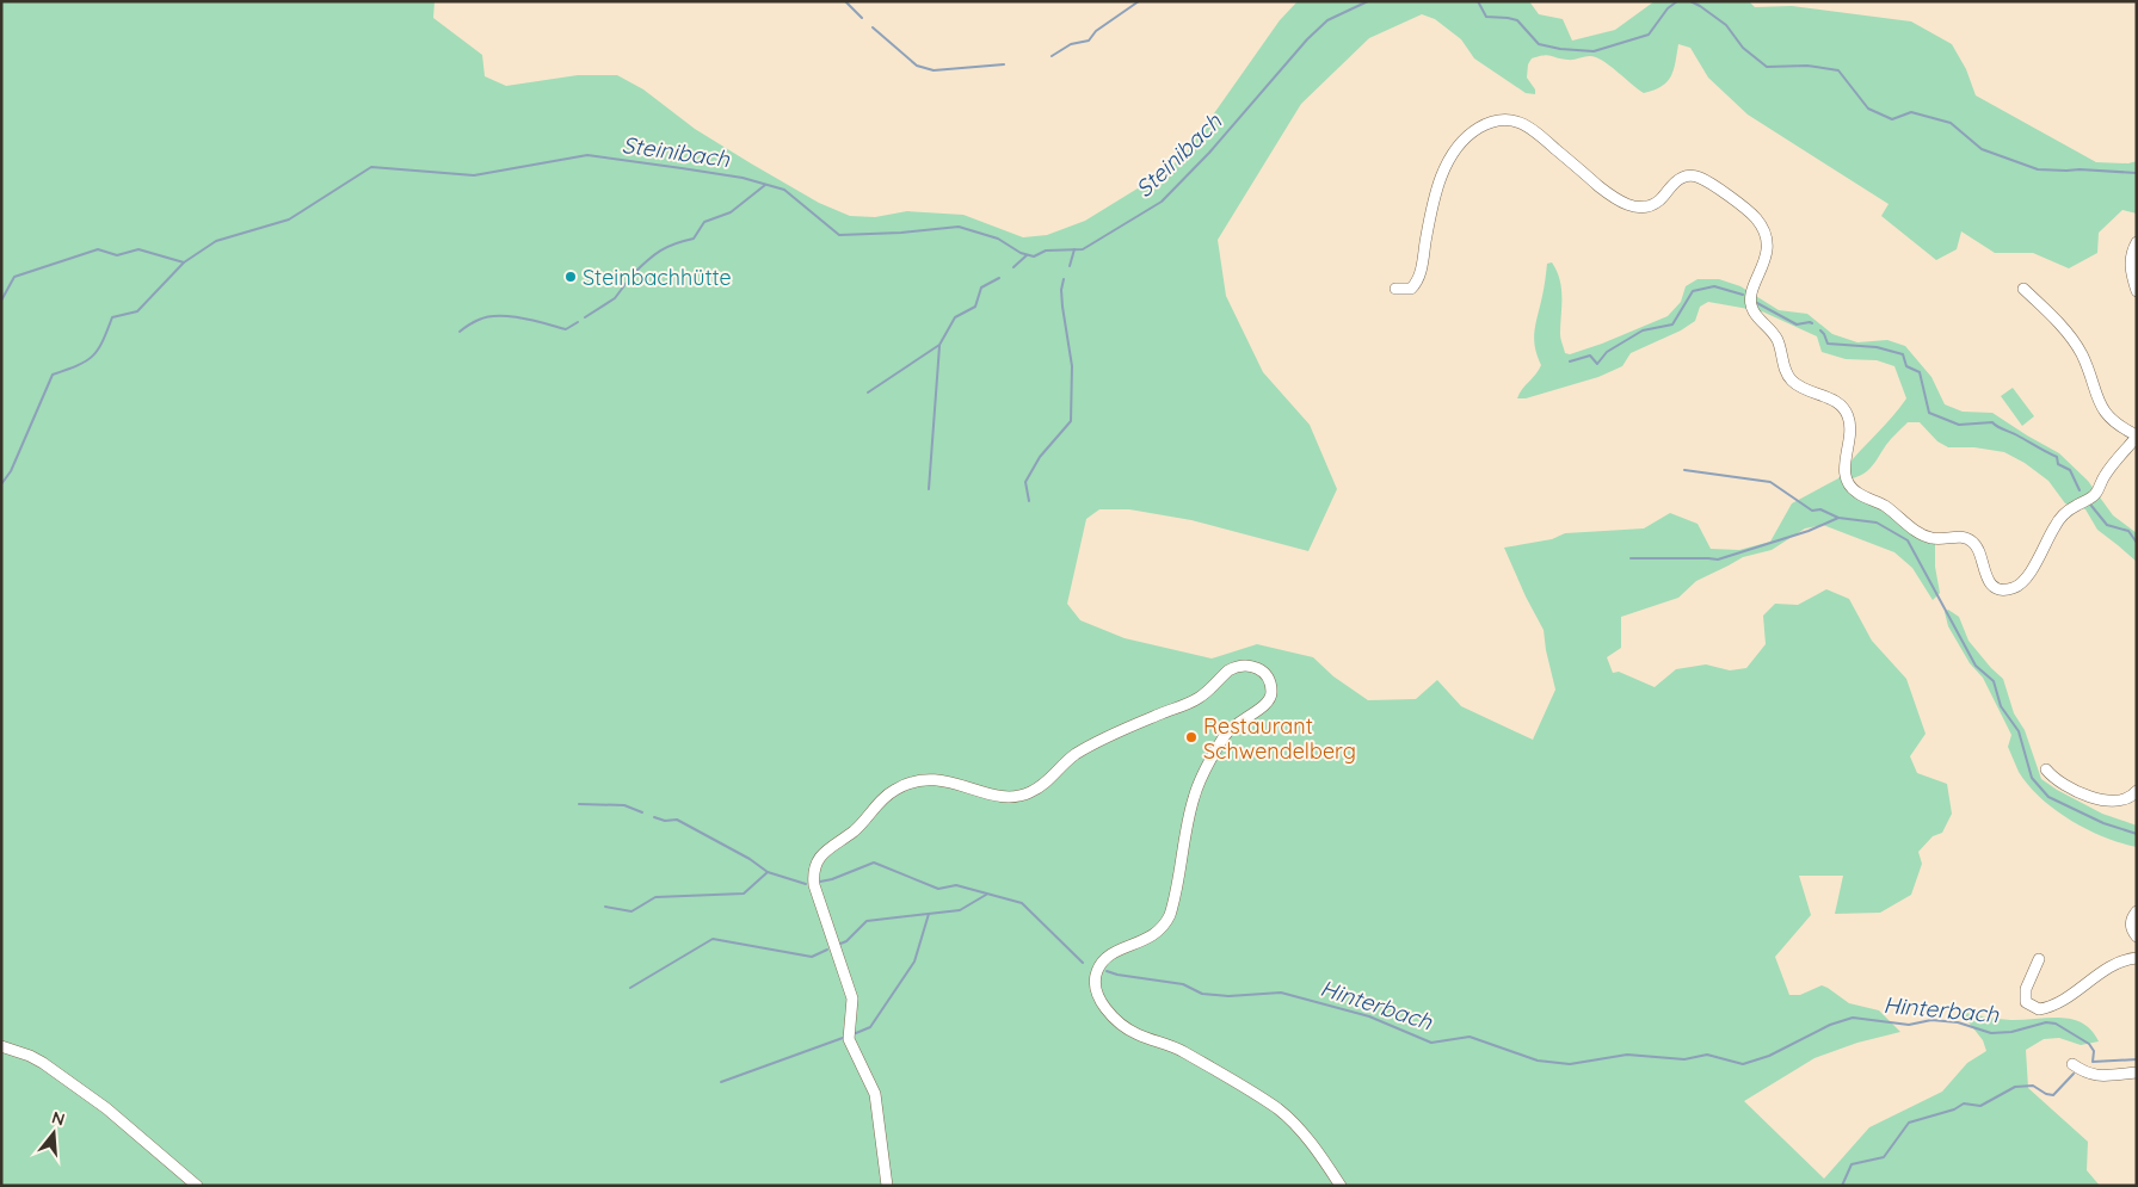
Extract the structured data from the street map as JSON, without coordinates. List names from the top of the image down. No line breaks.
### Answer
{"water":["Steinibach","Hinterbach"],"places":["Steinbachhütte","Restaurant Schwendelberg"],"north":"top"}
